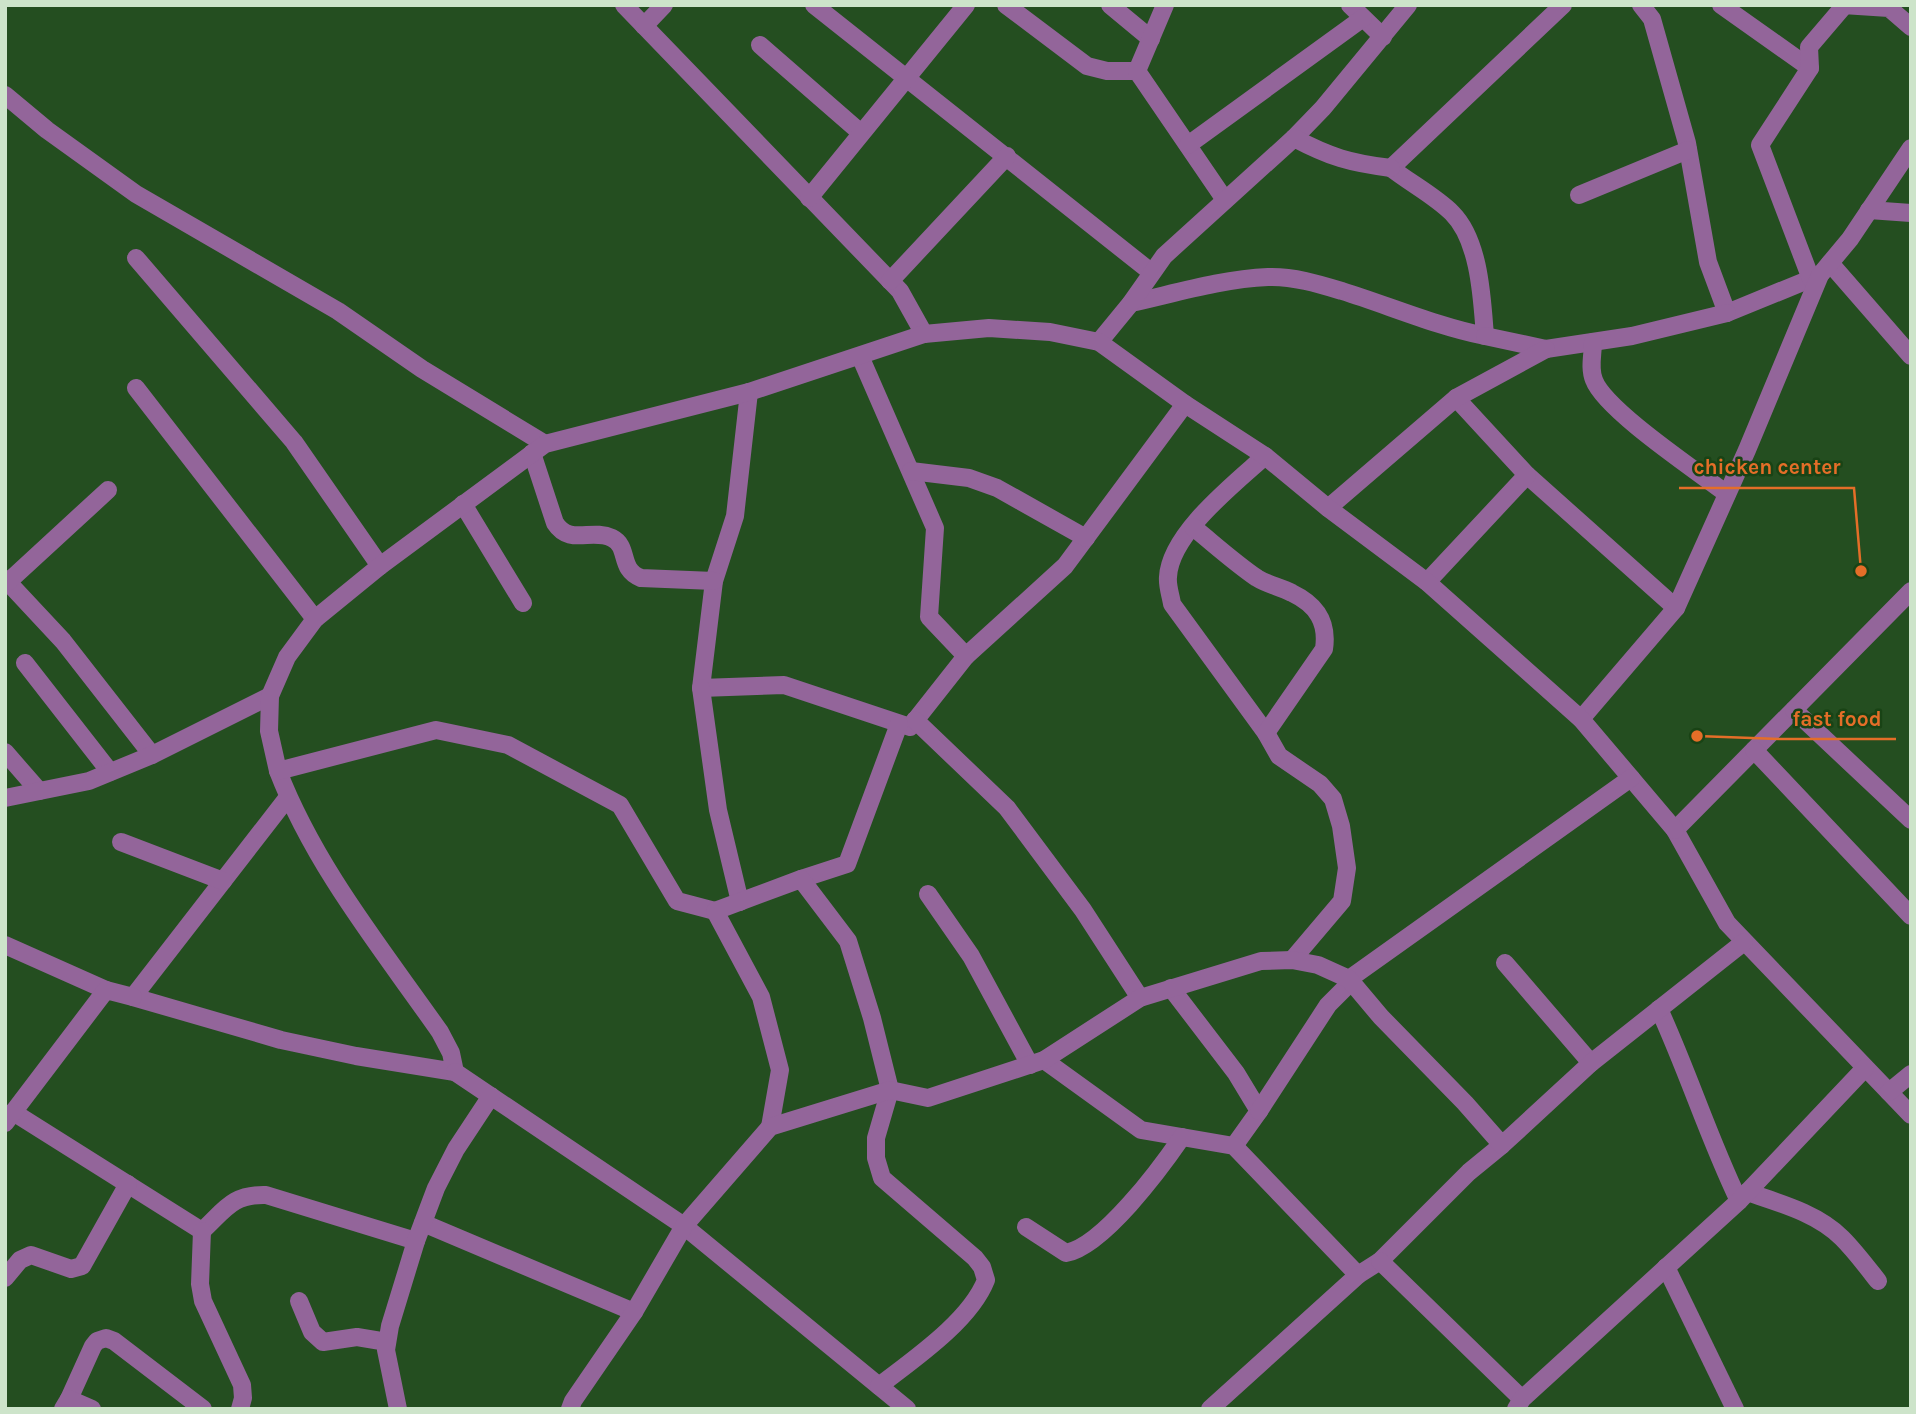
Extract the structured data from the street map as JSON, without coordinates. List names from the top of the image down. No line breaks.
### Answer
{"places":["chicken center","fast food"]}
